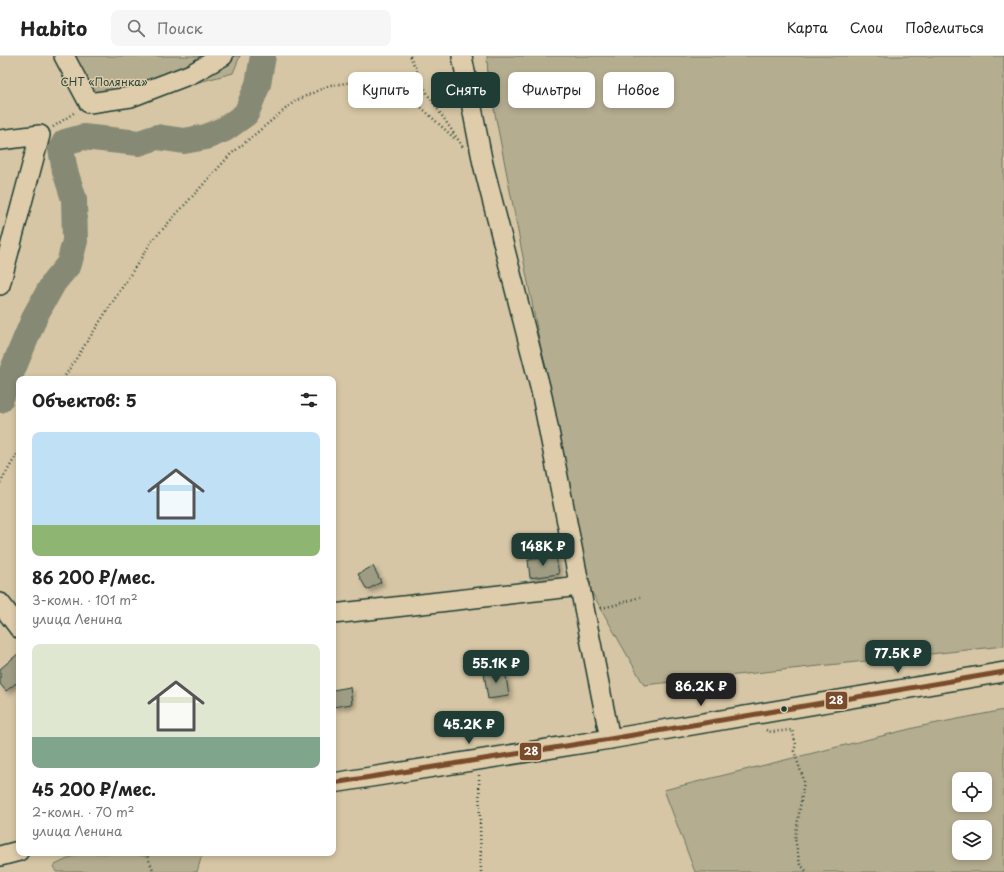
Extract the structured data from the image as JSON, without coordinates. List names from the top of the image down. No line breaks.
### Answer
{"parks":["СНТ «Полянка»"],"lines":["transit line 28"],"page":{"header":"Habito","search":"Поиск","nav":["Карта","Слои","Поделиться"],"chip":["Купить","Снять","Фильтры","Новое"],"heading":"Объектов: 5","list":[{"name":"86 200 ₽/мес.","note":"3-комн. · 101 m² · улица Ленина"},{"name":"45 200 ₽/мес.","note":"2-комн. · 70 m² · улица Ленина"}],"price":["148K ₽","77.5K ₽","55.1K ₽","86.2K ₽","45.2K ₽"]}}
